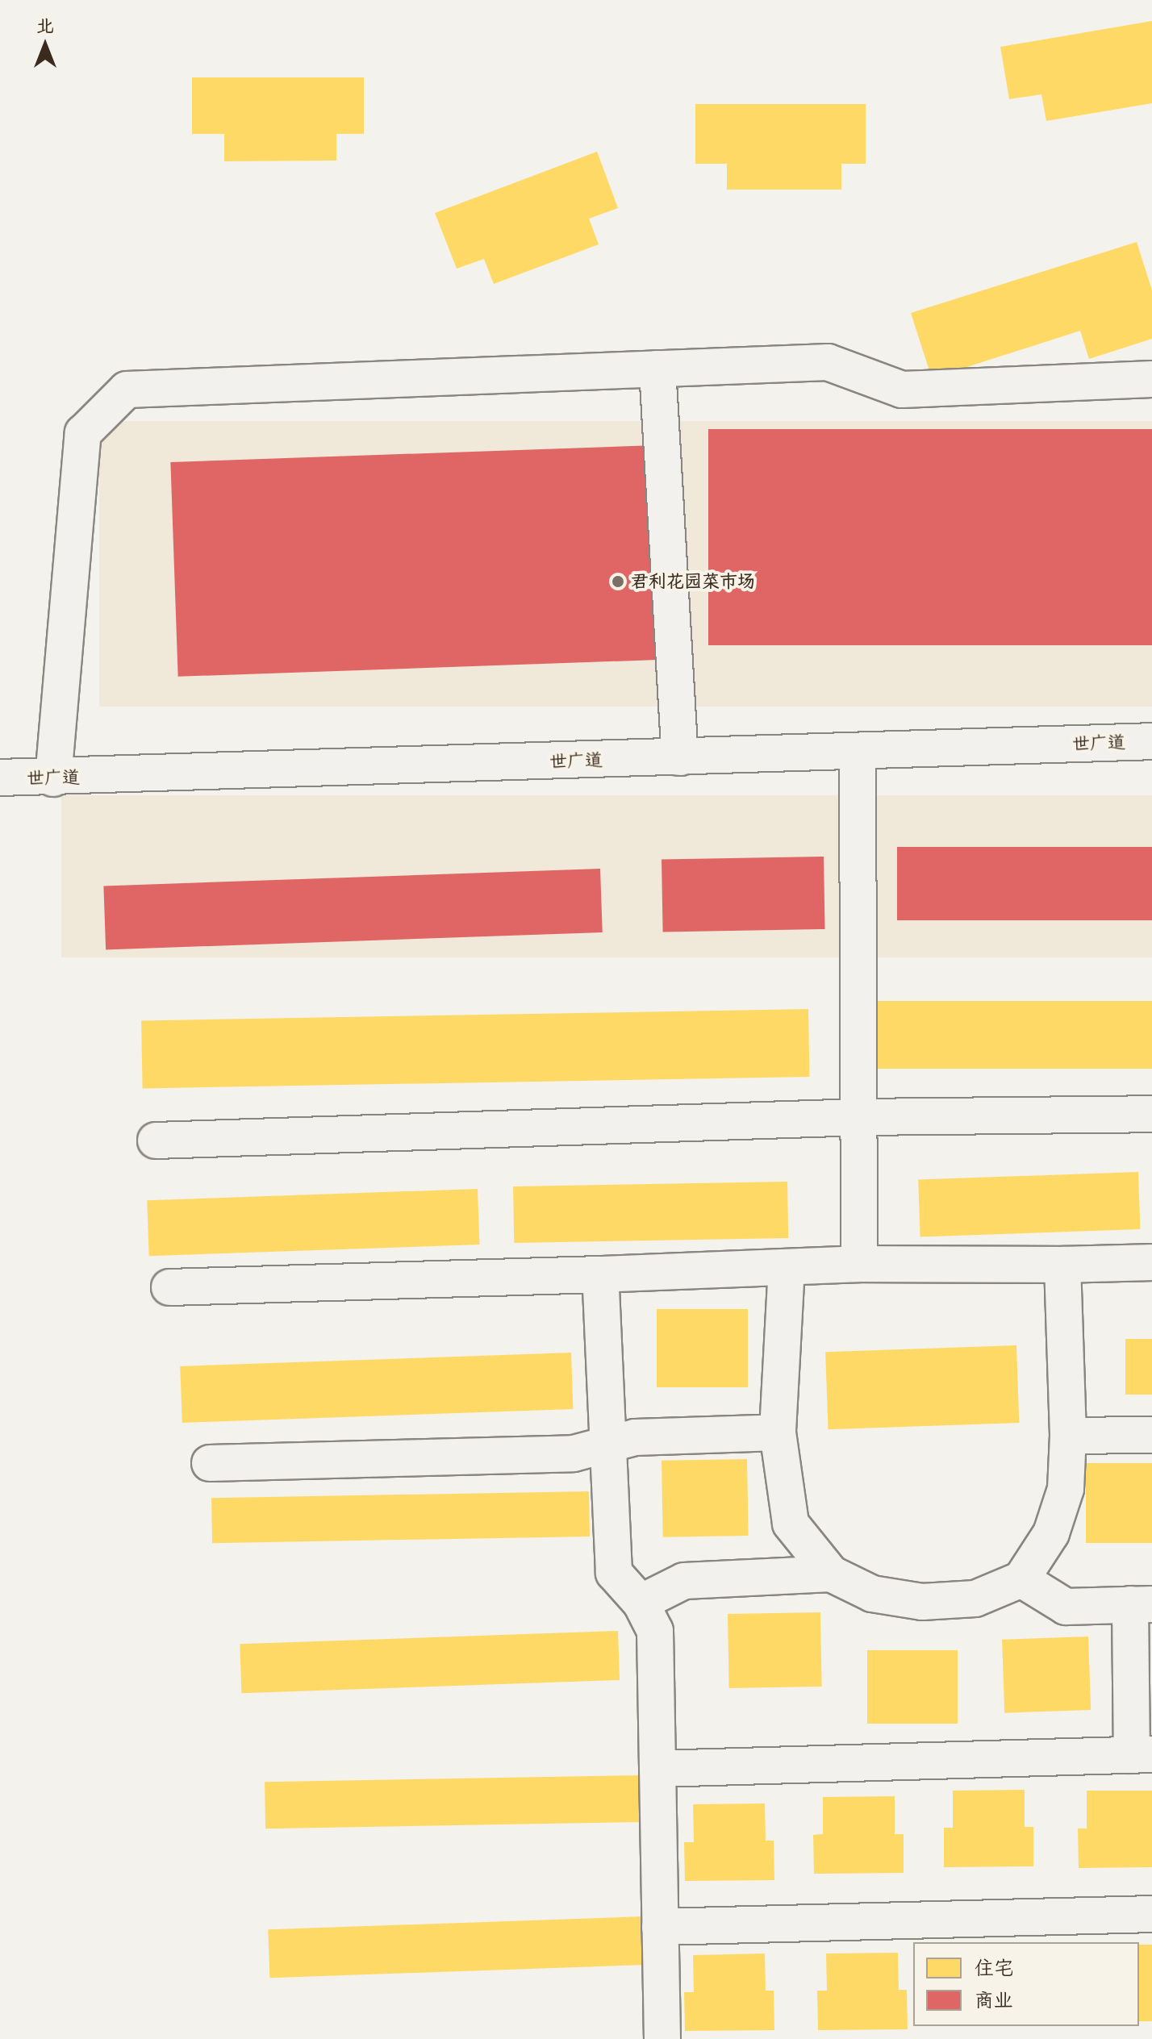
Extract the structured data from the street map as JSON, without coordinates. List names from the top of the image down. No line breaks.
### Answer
{"streets":{"street":["世广道"]},"places":["君利花园菜市场"],"legend":["住宅","商业"],"north":"top"}
